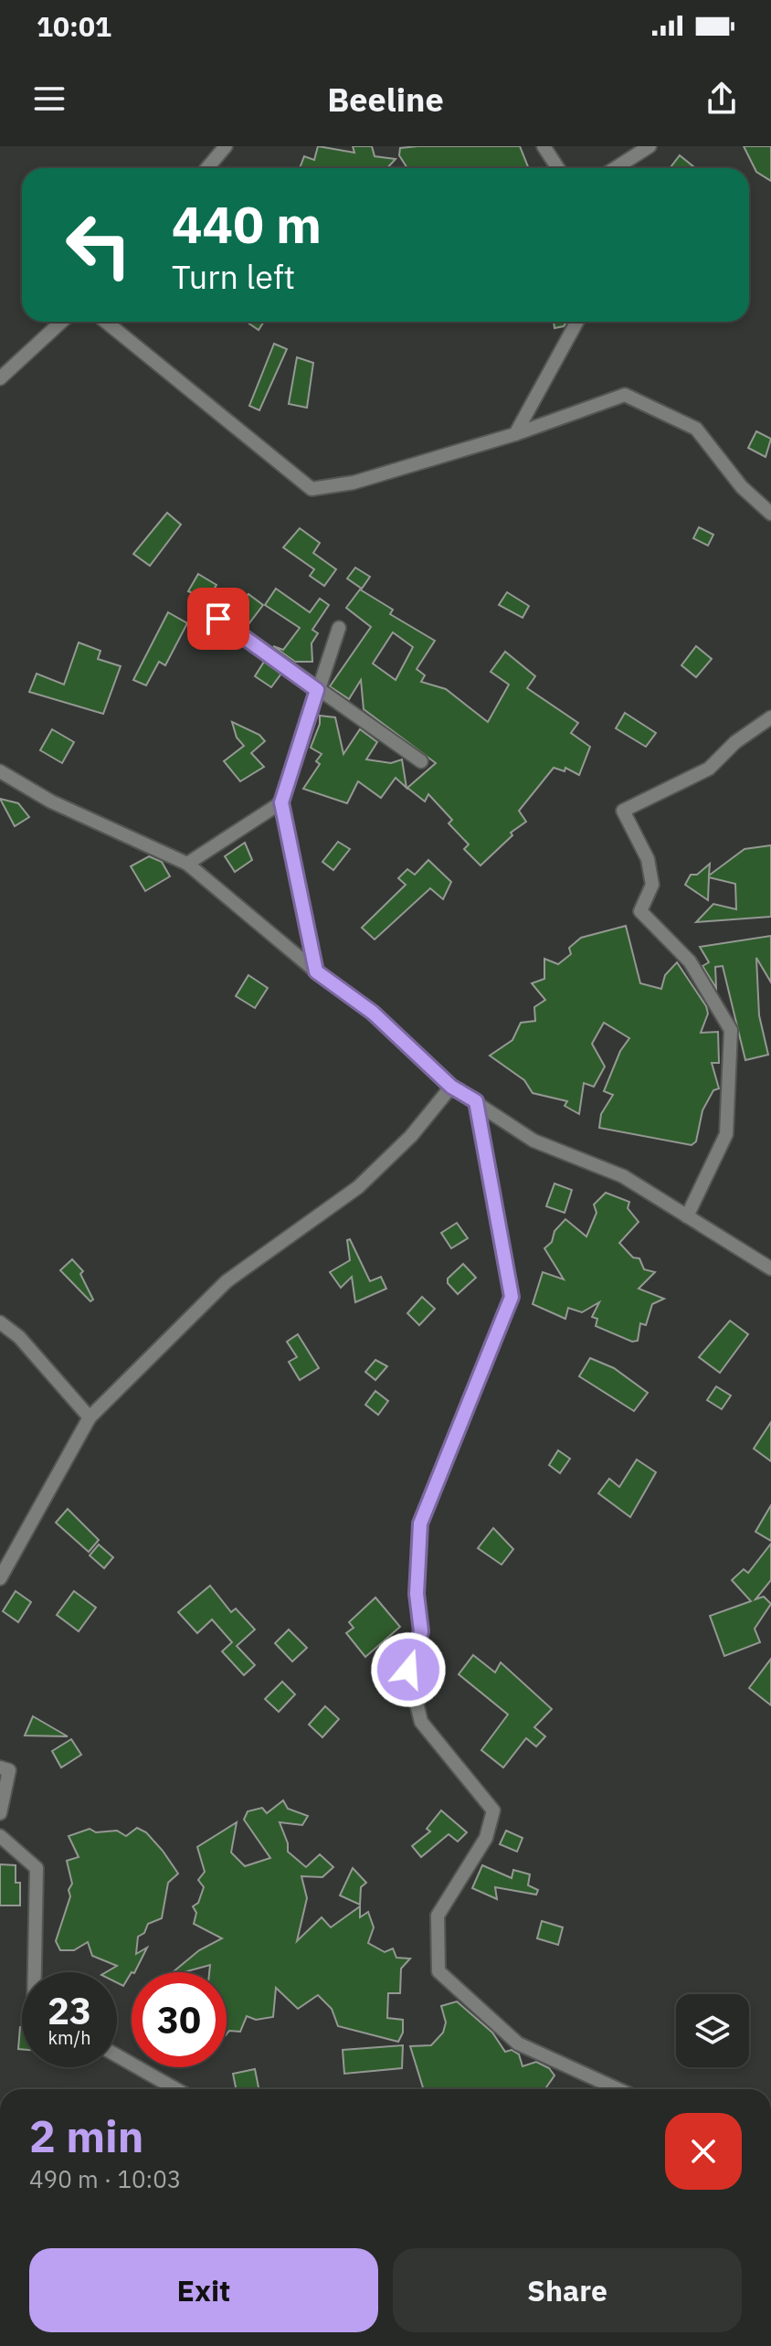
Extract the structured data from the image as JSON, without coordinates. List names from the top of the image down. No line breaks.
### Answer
{"page":{"status":"10:01","header":"Beeline","turn":["440 m","Turn left"],"speed":"23 km/h","limit":"30","heading":["2 min","490 m · 10:03"],"buttons":["Exit","Share"]}}
